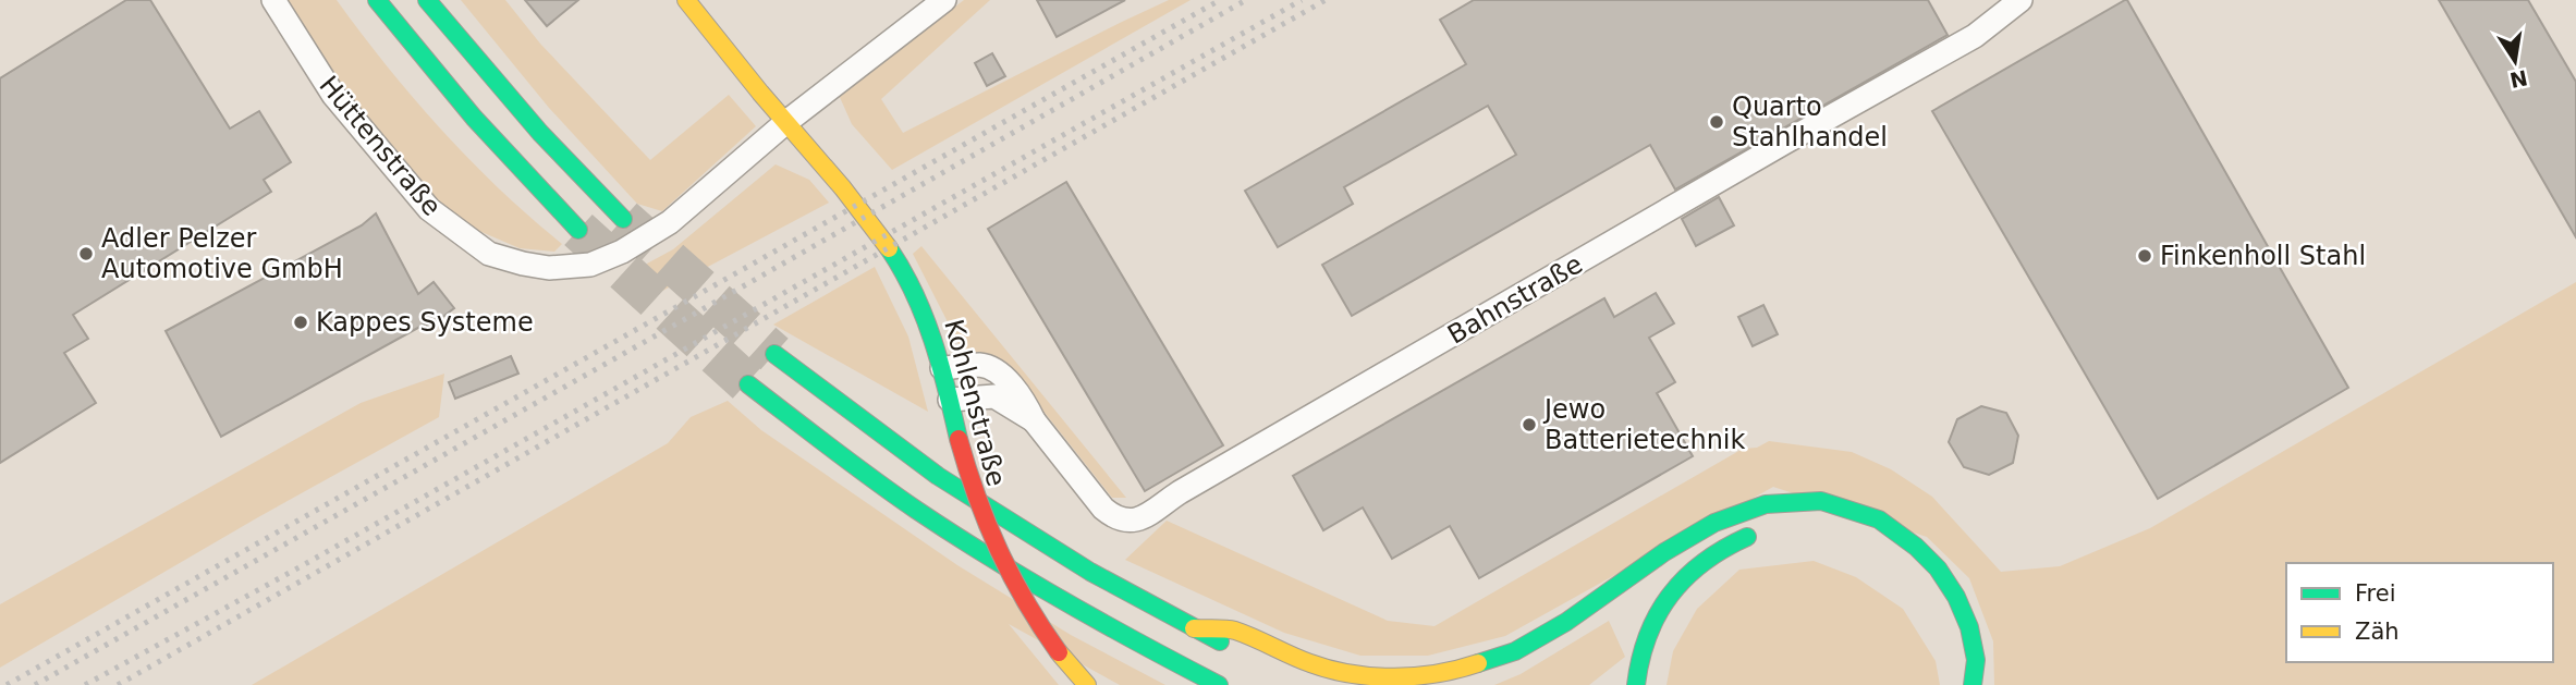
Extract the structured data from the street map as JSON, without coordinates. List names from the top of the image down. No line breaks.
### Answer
{"streets":{"main road":["Kohlenstraße"],"street":["Hüttenstraße","Bahnstraße"]},"crossings":[["Hüttenstraße","Kohlenstraße"],["Bahnstraße","Kohlenstraße"]],"places":["Quarto Stahlhandel","Adler Pelzer Automotive GmbH","Finkenholl Stahl","Kappes Systeme","Jewo Batterietechnik"],"legend":["Frei","Zäh"],"north":"bottom"}
